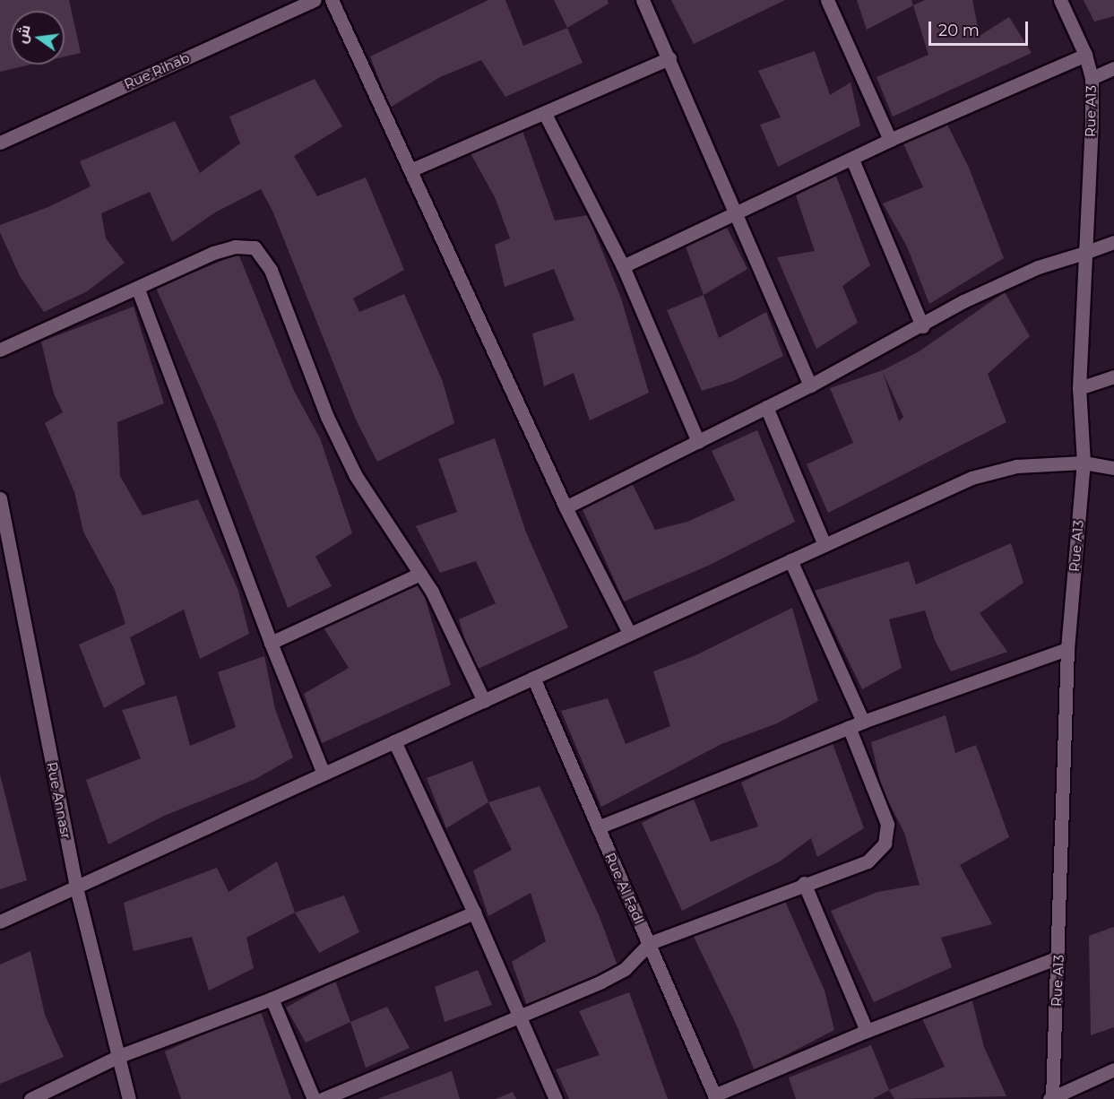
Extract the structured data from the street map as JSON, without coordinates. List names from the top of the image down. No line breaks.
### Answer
{"streets":{"street":["Rue Rihab","Rue A13","Rue Annasr","Rue Al Fadl"]},"scale_bar":"20 m","north":"left"}
